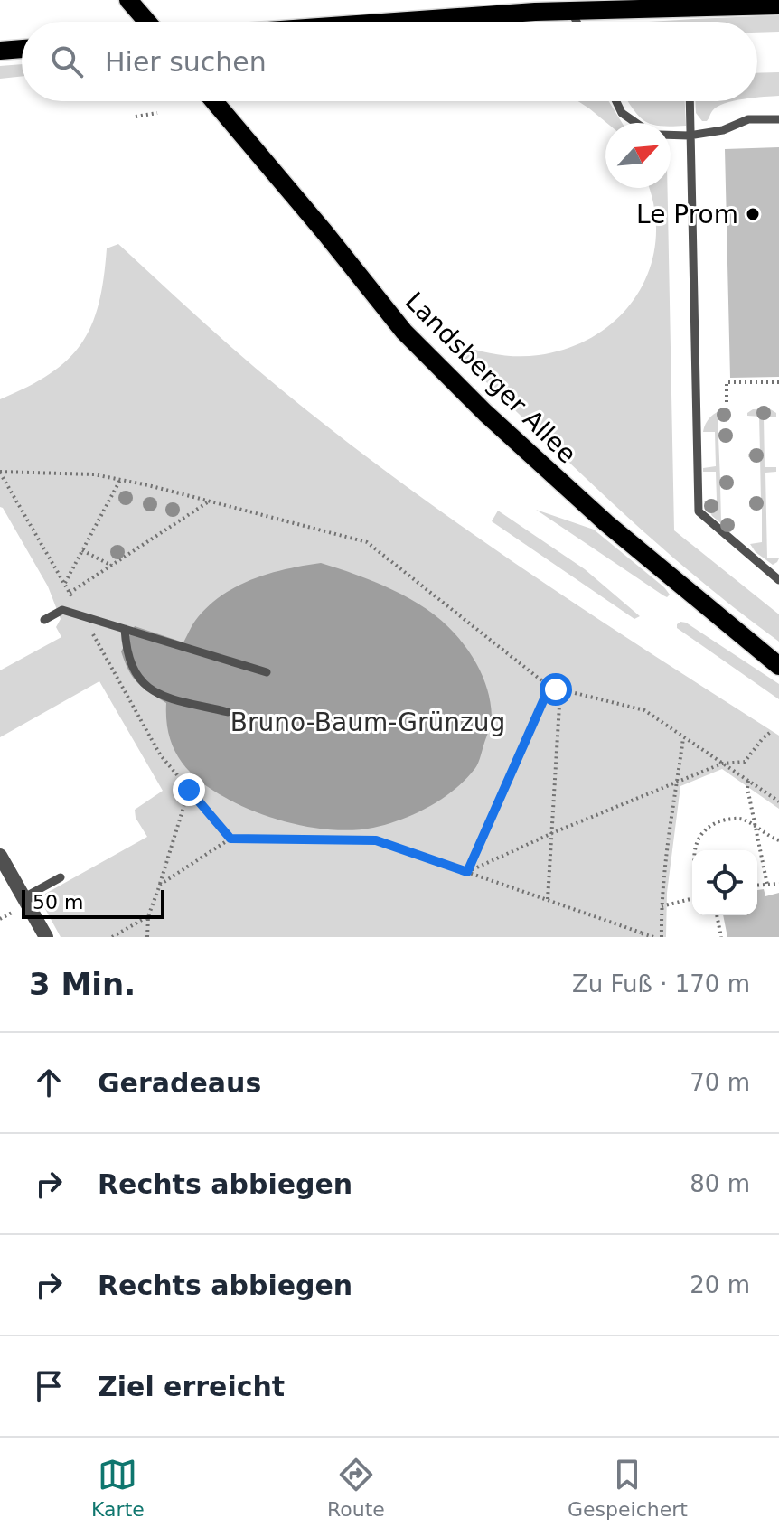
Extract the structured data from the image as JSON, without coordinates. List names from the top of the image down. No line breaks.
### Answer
{"streets":{"main road":["Landsberger Allee"]},"parks":["Bruno-Baum-Grünzug"],"places":["Le Prom"],"scale_bar":"50 m","north":"top right","page":{"search":"Hier suchen","scale":"50 m","heading":["3 Min.","Zu Fuß · 170 m"],"list":[["Geradeaus","70 m"],["Rechts abbiegen","80 m"],["Rechts abbiegen","20 m"],"Ziel erreicht"],"nav":["Karte","Route","Gespeichert"]}}
